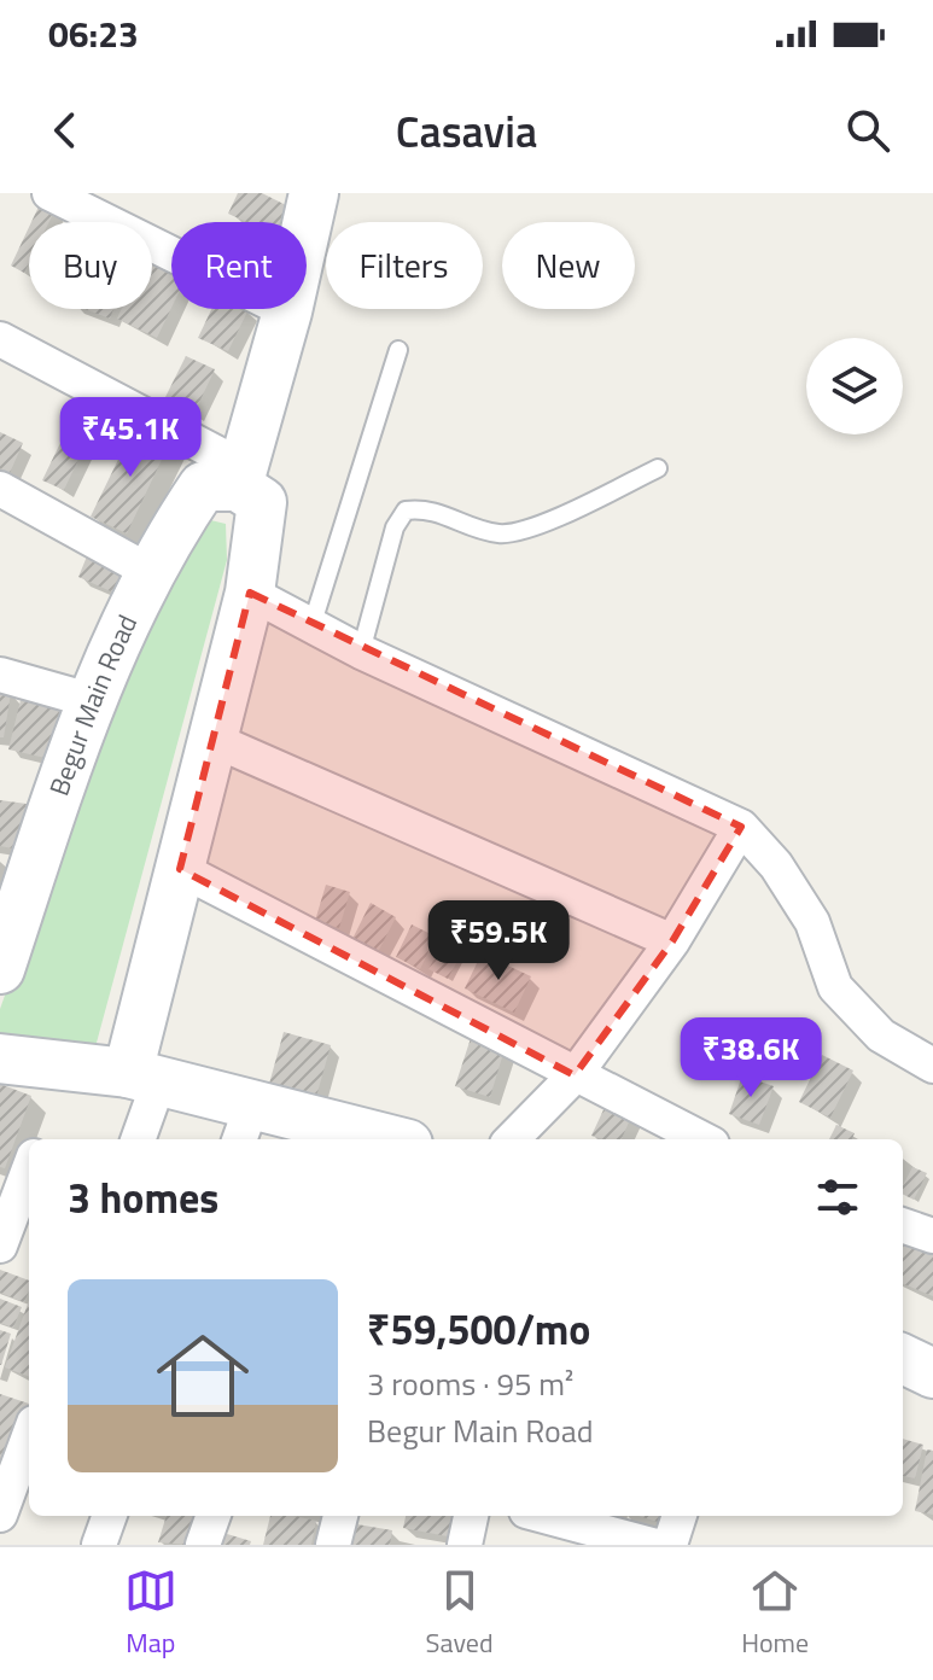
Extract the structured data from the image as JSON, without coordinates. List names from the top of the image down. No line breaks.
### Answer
{"streets":{"street":["Begur Main Road"]},"page":{"status":"06:23","header":"Casavia","chip":["Buy","Rent","Filters","New"],"price":["₹45.1K","₹59.5K","₹38.6K"],"heading":"3 homes","list":[{"name":"₹59,500/mo","note":"3 rooms · 95 m² · Begur Main Road"}],"tabs":["Map","Saved","Home"]}}
